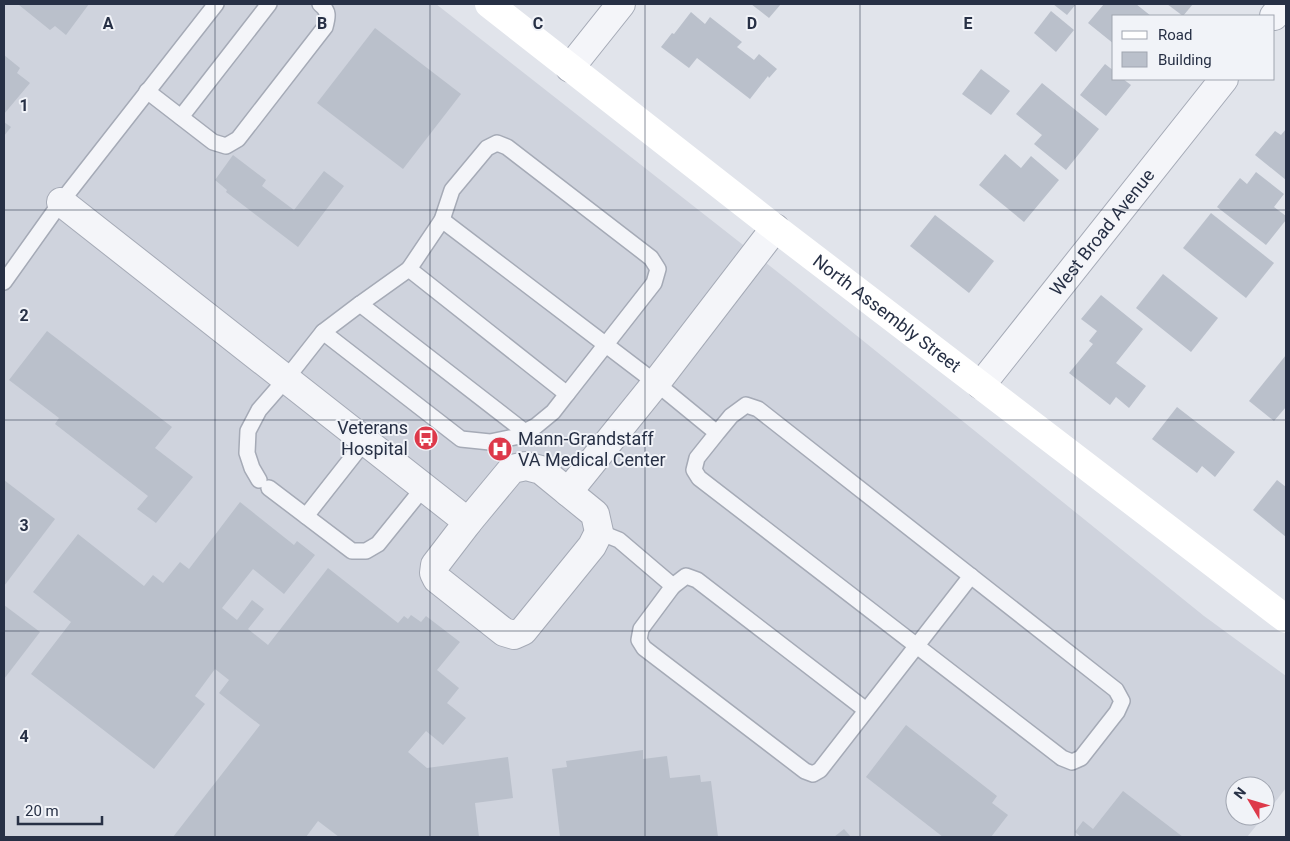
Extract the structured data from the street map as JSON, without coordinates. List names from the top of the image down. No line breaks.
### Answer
{"streets":{"main road":["North Assembly Street"],"street":["West Broad Avenue"]},"crossings":[["West Broad Avenue","North Assembly Street"]],"places":{"bus stop":["Veterans Hospital"],"hospital":["Mann-Grandstaff VA Medical Center"]},"legend":["Road","Building"],"scale_bar":"20 m","north":"top left","grid":{"columns":["A","B","C","D","E"],"rows":["1","2","3","4"]}}
